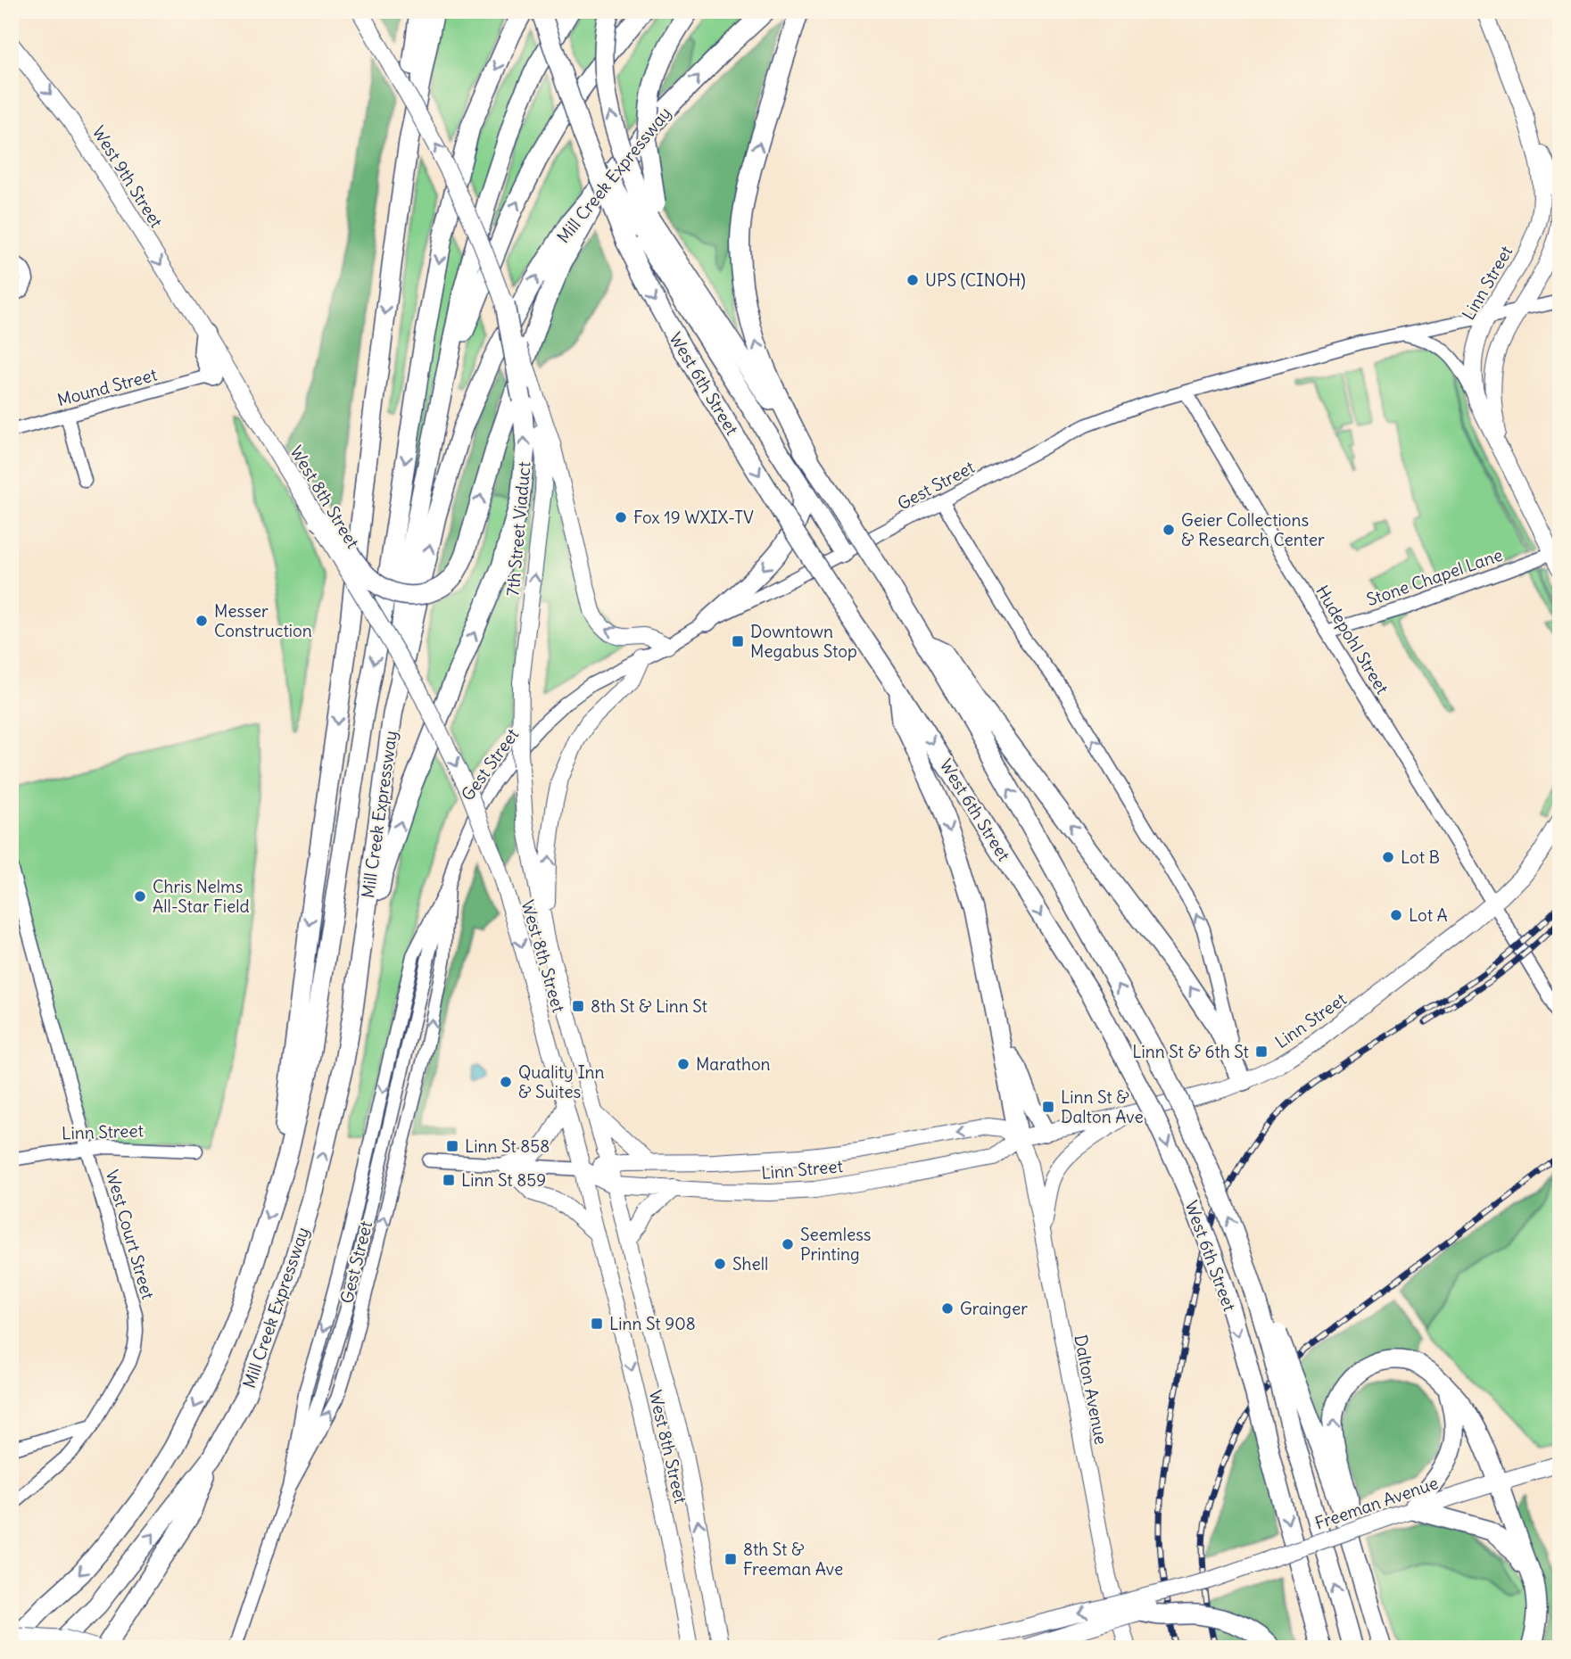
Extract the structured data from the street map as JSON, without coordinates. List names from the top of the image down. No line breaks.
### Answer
{"streets":{"highway":["Mill Creek Expressway","West 6th Street"],"main road":["West 9th Street","Linn Street","West 8th Street","7th Street Viaduct","Dalton Avenue","Freeman Avenue"],"street":["Mound Street","Gest Street","Stone Chapel Lane","Hudepohl Street","West Court Street"]},"crossings":[["West 9th Street","West 8th Street"],["Linn Street","Gest Street"],["Linn Street","West 8th Street"],["Linn Street","Stone Chapel Lane"],["Linn Street","Hudepohl Street"],["Linn Street","West Court Street"],["Linn Street","Dalton Avenue"],["Gest Street","Hudepohl Street"],["West 8th Street","7th Street Viaduct"],["Stone Chapel Lane","Hudepohl Street"]],"one_way":["West 9th Street","7th Street Viaduct"],"places":{"other":["UPS (CINOH)","Fox 19 WXIX-TV","Geier Collections & Research Center","Messer Construction","Lot B","Chris Nelms All-Star Field","Lot A","Marathon","Quality Inn & Suites","Seemless Printing","Shell","Grainger"],"transit":["Downtown Megabus Stop","8th St & Linn St","Linn St & 6th St","Linn St & Dalton Ave","Linn St 858","Linn St 859","Linn St 908","8th St & Freeman Ave"]}}
